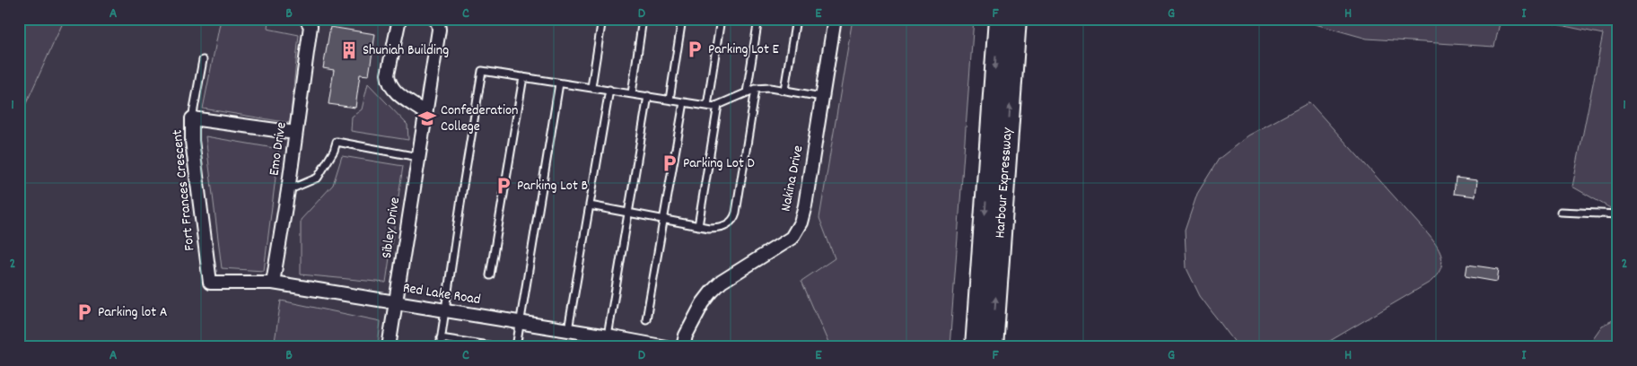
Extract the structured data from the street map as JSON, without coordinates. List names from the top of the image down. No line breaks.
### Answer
{"streets":{"main road":["Harbour Expressway"],"street":["Emo Drive","Nakina Drive","Fort Frances Crescent","Sibley Drive","Red Lake Road"]},"crossings":[["Emo Drive","Fort Frances Crescent"],["Emo Drive","Red Lake Road"],["Fort Frances Crescent","Red Lake Road"],["Sibley Drive","Red Lake Road"]],"places":{"parking":["Parking Lot E","Parking Lot D","Parking Lot B","Parking lot A"],"building":["Shuniah Building"],"school or university":["Confederation College"]},"grid":{"columns":["A","B","C","D","E","F","G","H","I"],"rows":["1","2"]}}
